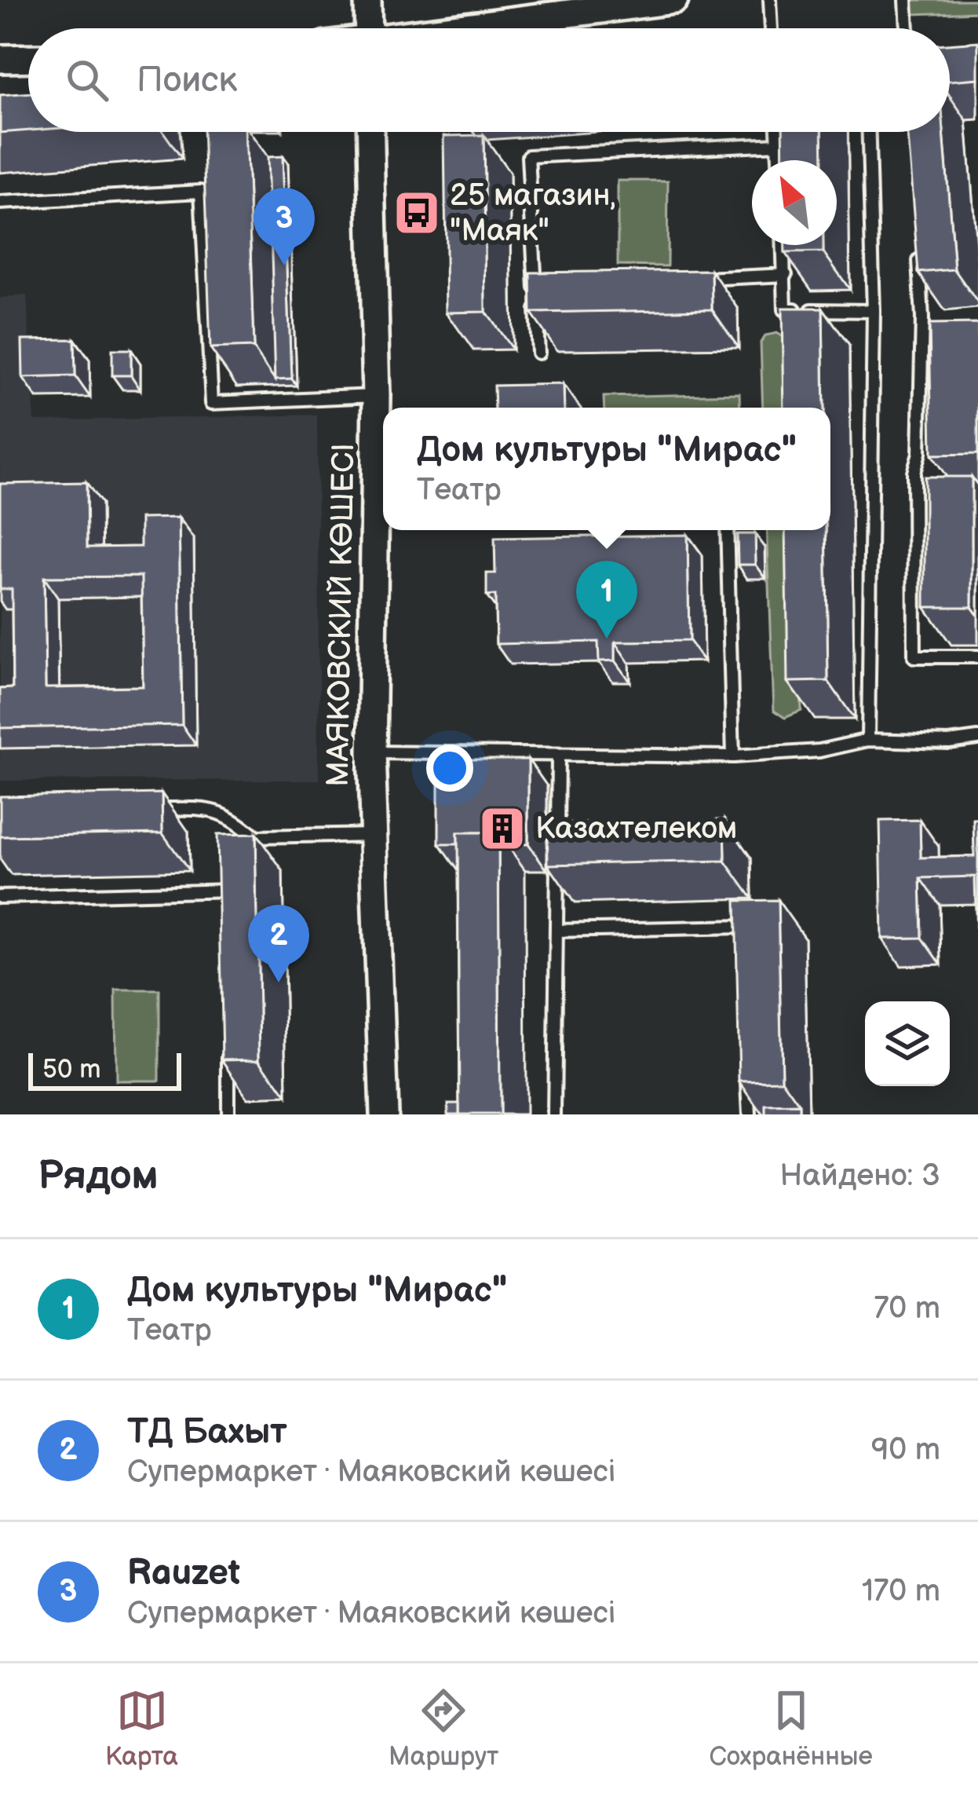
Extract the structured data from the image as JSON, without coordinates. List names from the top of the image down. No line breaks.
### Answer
{"streets":{"street":["МАЯКОВСКИЙ КӨШЕСІ"]},"places":{"bus stop":["25 магазин, \"Маяк\""],"building":["Казахтелеком"]},"scale_bar":"50 m","north":"top left","page":{"search":"Поиск","pins":["3","1","2"],"popup":["Дом культуры \"Мирас\"","Театр"],"scale":"50 m","heading":["Рядом","Найдено: 3"],"list":[{"mark":"1","name":"Дом культуры \"Мирас\"","note":"Театр","value":"70 m"},{"mark":"2","name":"ТД Бахыт","note":"Супермаркет · Маяковский көшесі","value":"90 m"},{"mark":"3","name":"Rauzet","note":"Супермаркет · Маяковский көшесі","value":"170 m"}],"nav":["Карта","Маршрут","Сохранённые"]}}
